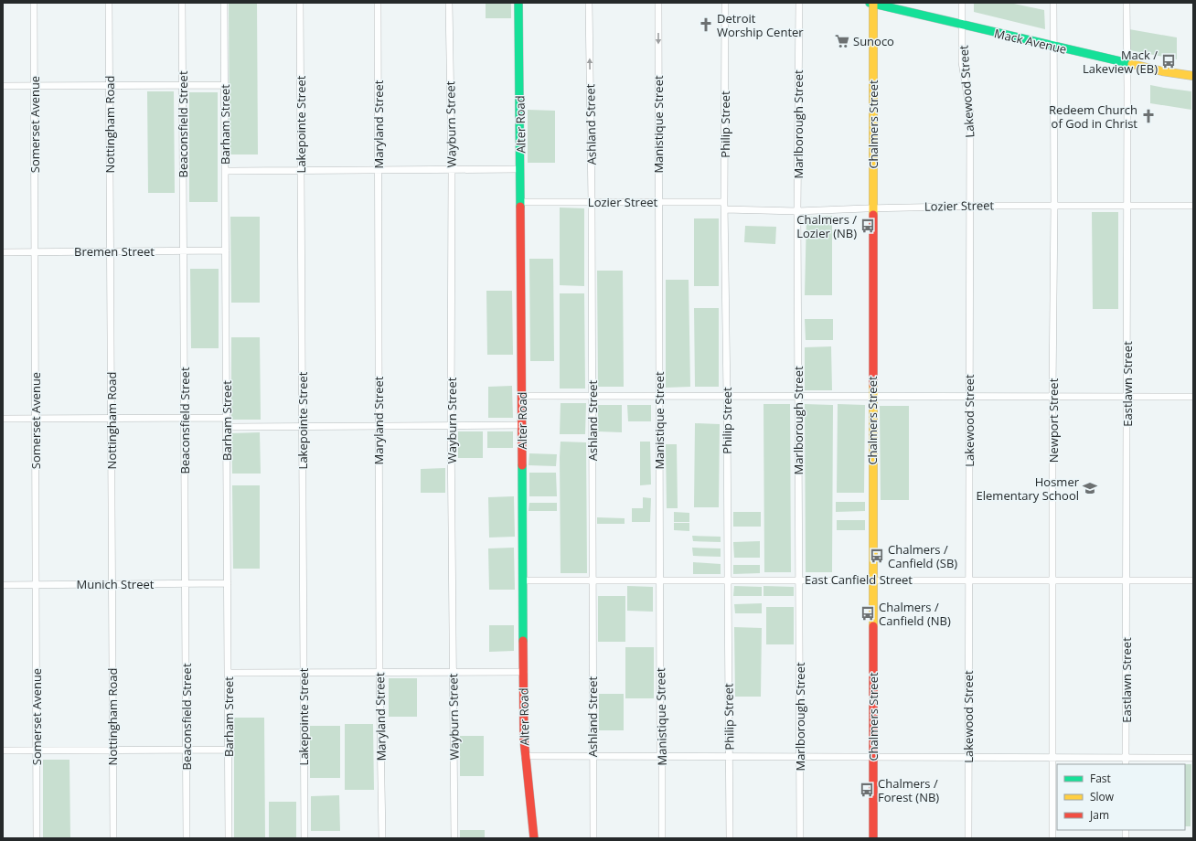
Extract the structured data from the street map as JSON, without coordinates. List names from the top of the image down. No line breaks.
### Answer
{"streets":{"street":["Mack Avenue","Lakewood Street","Somerset Avenue","Nottingham Road","Beaconsfield Street","Barham Street","Lakepointe Street","Maryland Street","Wayburn Street","Alter Road","Ashland Street","Manistique Street","Philip Street","Marlborough Street","Chalmers Street","Lozier Street","Bremen Street","Eastlawn Street","Newport Street","East Canfield Street","Munich Street"]},"crossings":[["Mack Avenue","Lakewood Street"],["Mack Avenue","Chalmers Street"],["Mack Avenue","Eastlawn Street"],["Mack Avenue","Newport Street"],["Lakewood Street","Lozier Street"],["Lakewood Street","East Canfield Street"],["Somerset Avenue","Bremen Street"],["Somerset Avenue","Munich Street"],["Nottingham Road","Bremen Street"],["Nottingham Road","Munich Street"],["Beaconsfield Street","Bremen Street"],["Beaconsfield Street","Munich Street"],["Barham Street","Bremen Street"],["Barham Street","Munich Street"],["Alter Road","Lozier Street"],["Alter Road","East Canfield Street"],["Ashland Street","Lozier Street"],["Ashland Street","East Canfield Street"],["Manistique Street","Lozier Street"],["Manistique Street","East Canfield Street"],["Philip Street","Lozier Street"],["Philip Street","East Canfield Street"],["Marlborough Street","Lozier Street"],["Marlborough Street","East Canfield Street"],["Chalmers Street","Lozier Street"],["Chalmers Street","East Canfield Street"],["Lozier Street","Eastlawn Street"],["Lozier Street","Newport Street"],["Eastlawn Street","East Canfield Street"],["Newport Street","East Canfield Street"]],"places":{"church":["Detroit Worship Center","Redeem Church of God in Christ"],"supermarket":["Sunoco"],"bus stop":["Mack / Lakeview (EB)","Chalmers / Lozier (NB)","Chalmers / Canfield (SB)","Chalmers / Canfield (NB)","Chalmers / Forest (NB)"],"school or university":["Hosmer Elementary School"]},"legend":["Fast","Slow","Jam"]}
